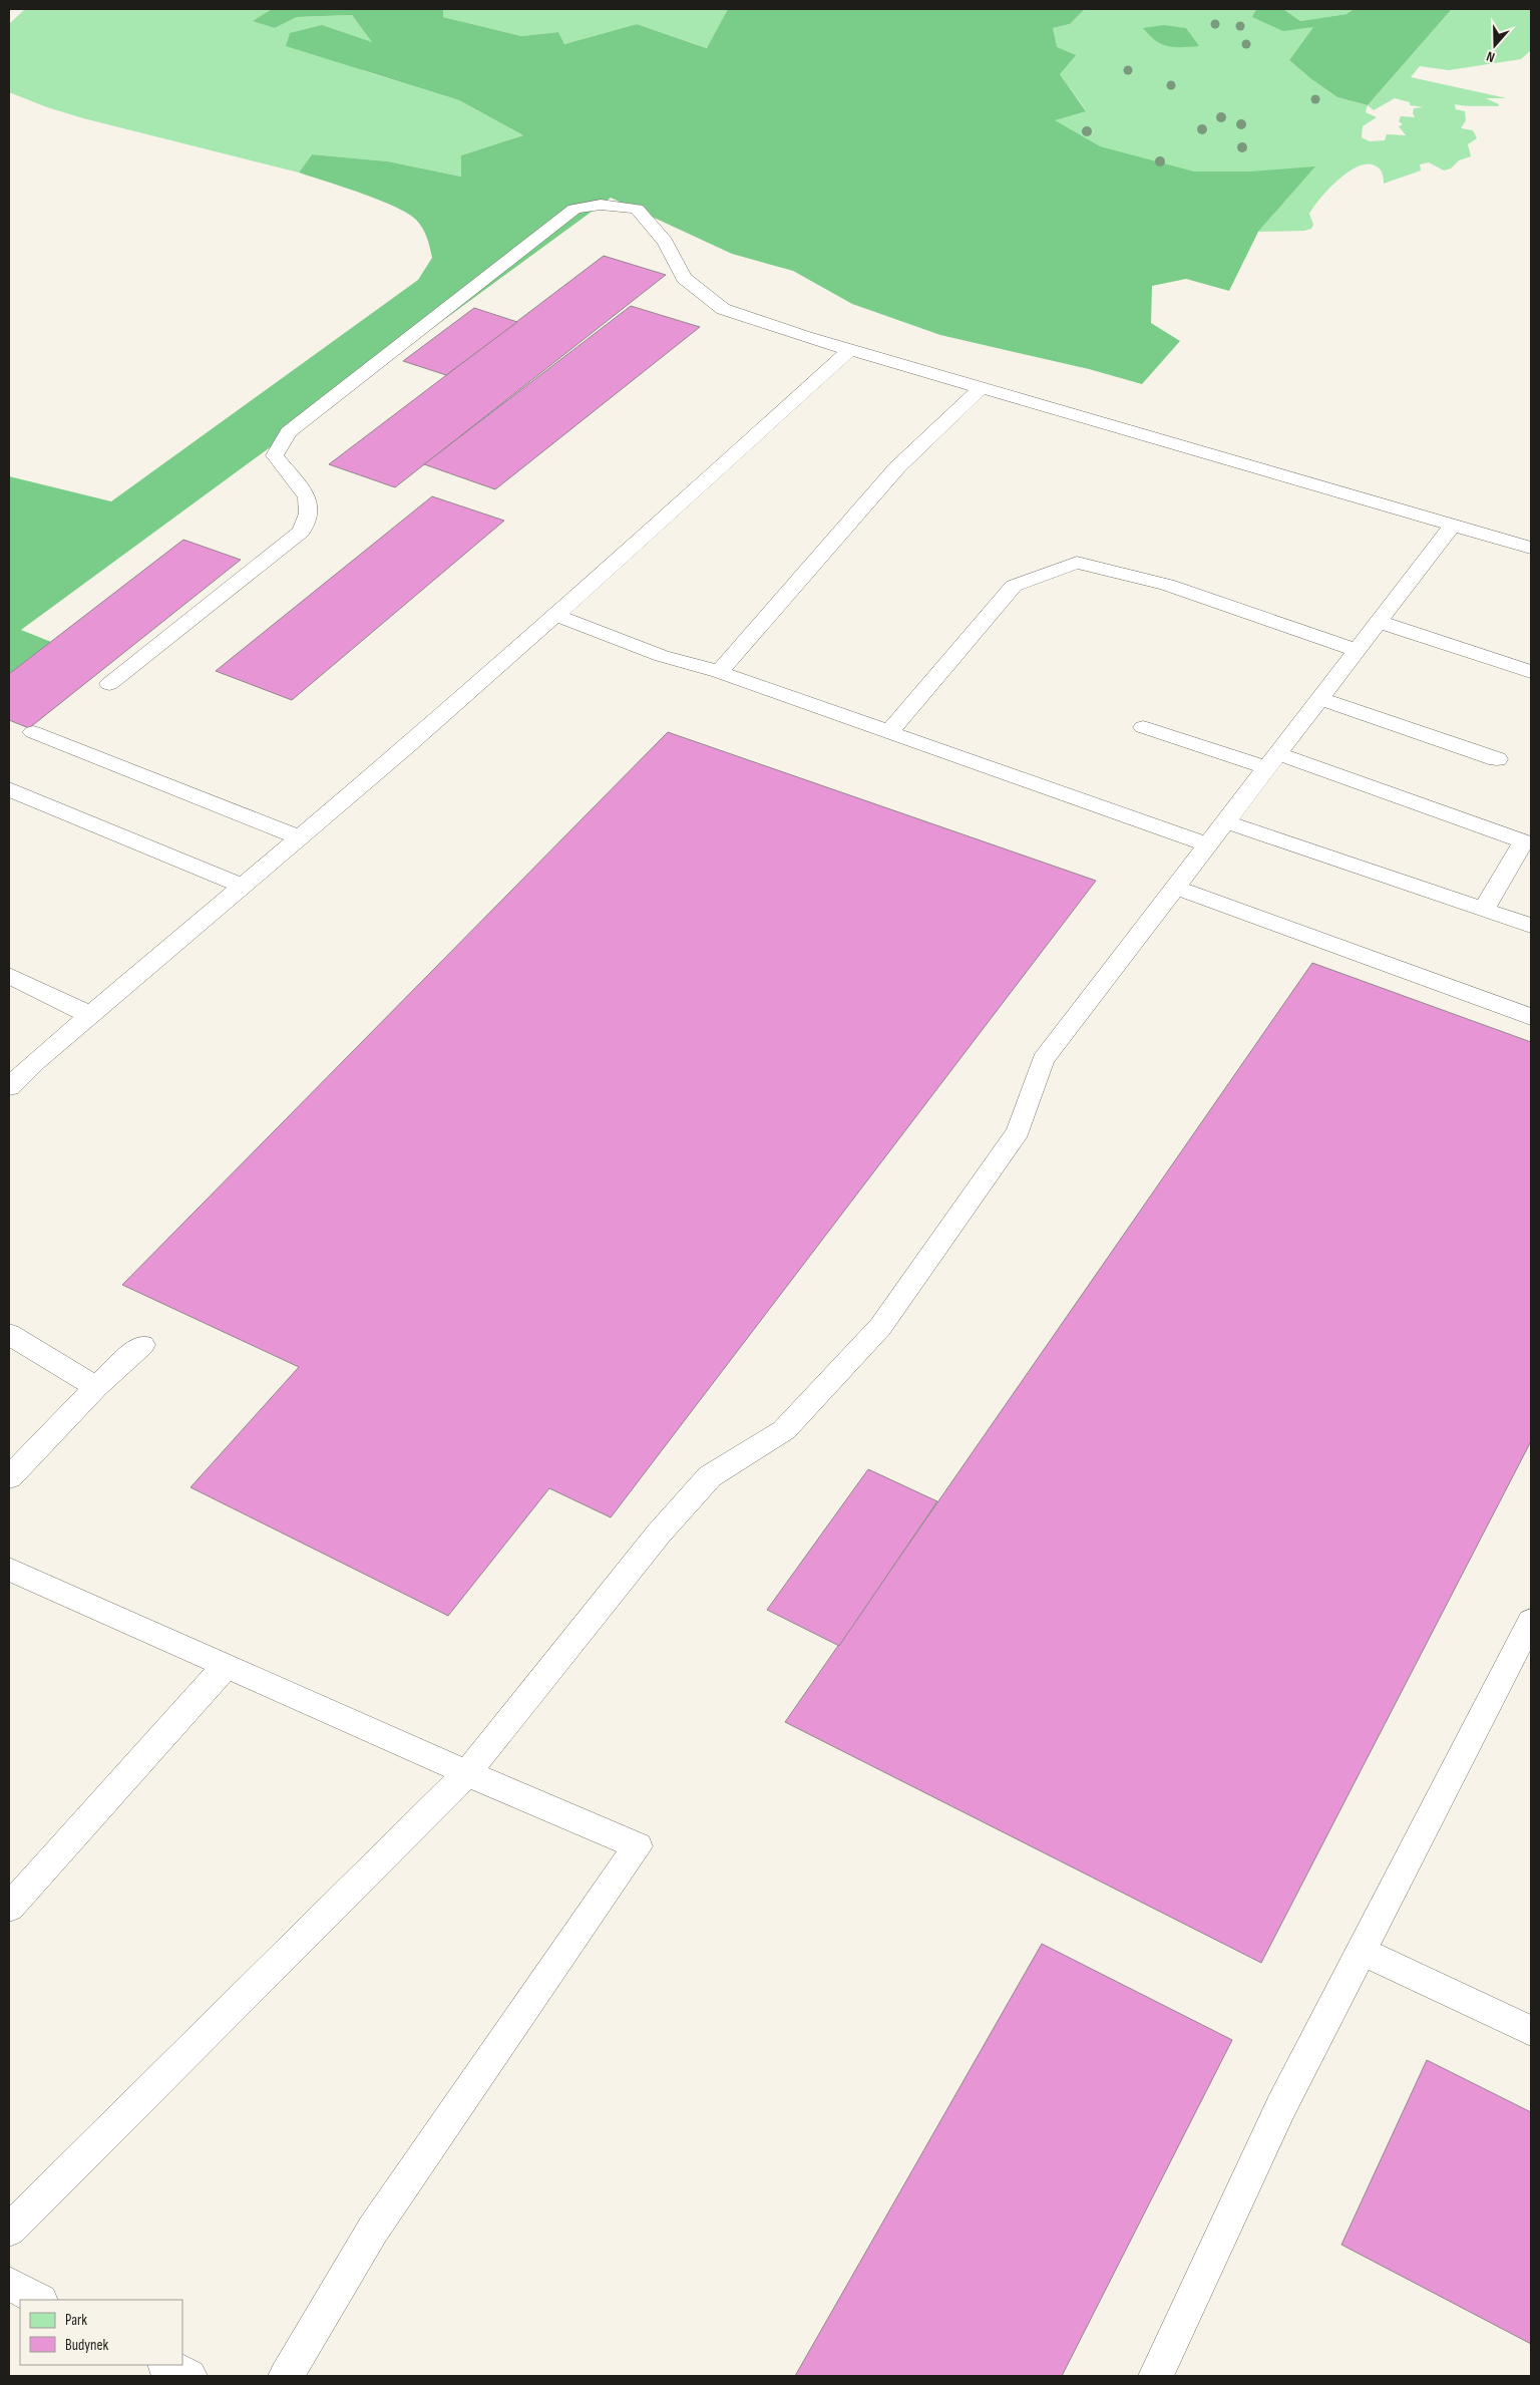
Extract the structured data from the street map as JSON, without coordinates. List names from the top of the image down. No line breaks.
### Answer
{"legend":["Park","Budynek"],"north":"bottom"}
